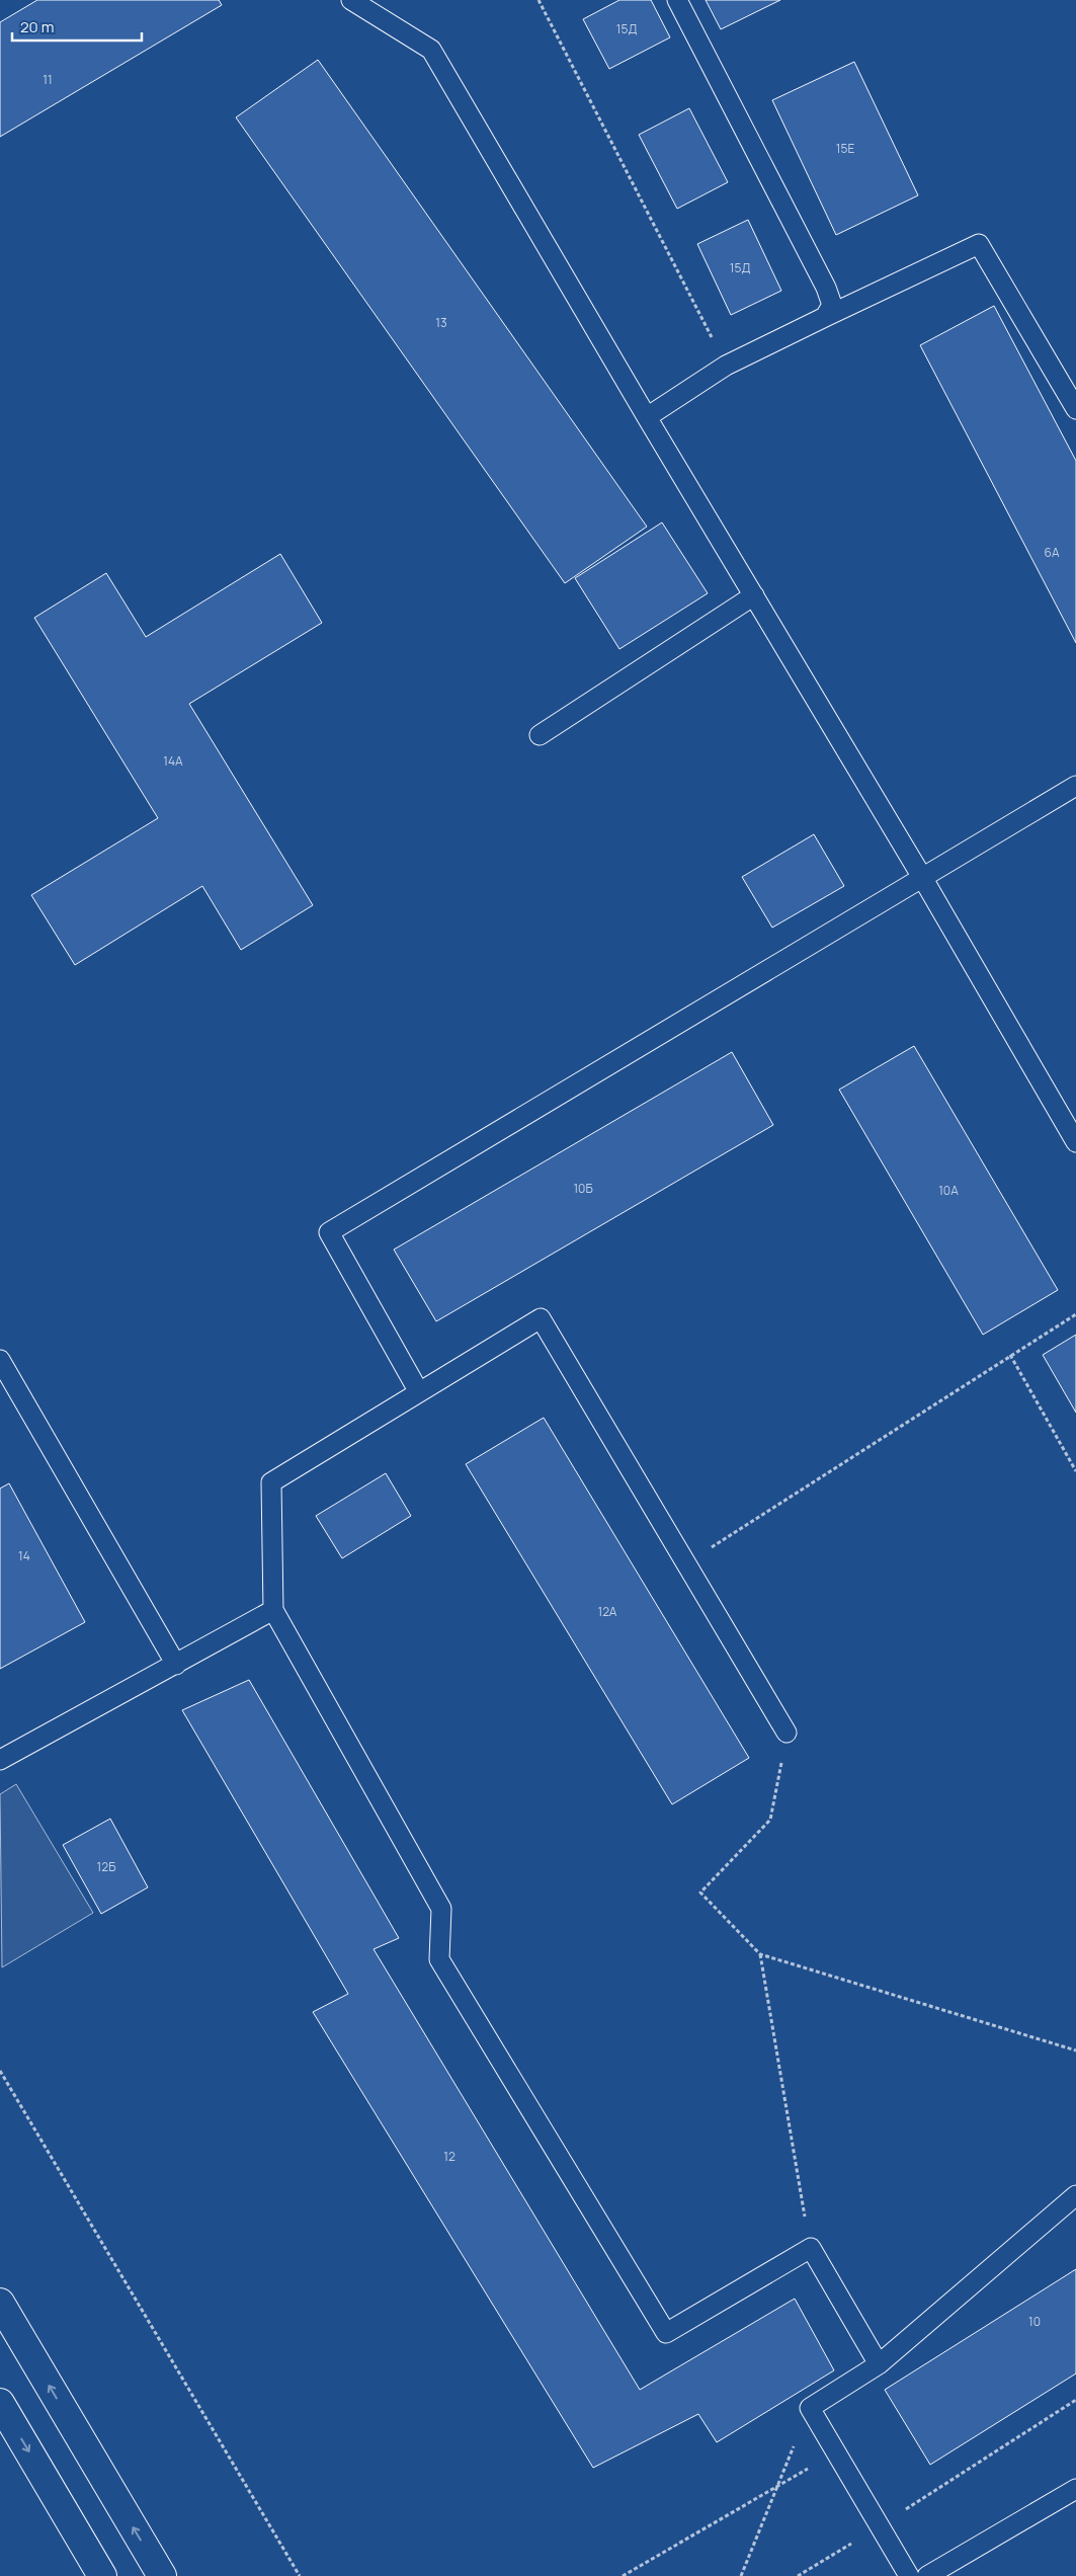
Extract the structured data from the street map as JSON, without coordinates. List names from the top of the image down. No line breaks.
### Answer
{"house_numbers":["15Д","11","15Е","15Д","13","6А","14А","10Б","10А","14","12А","12Б","12","10"],"scale_bar":"20 m"}
